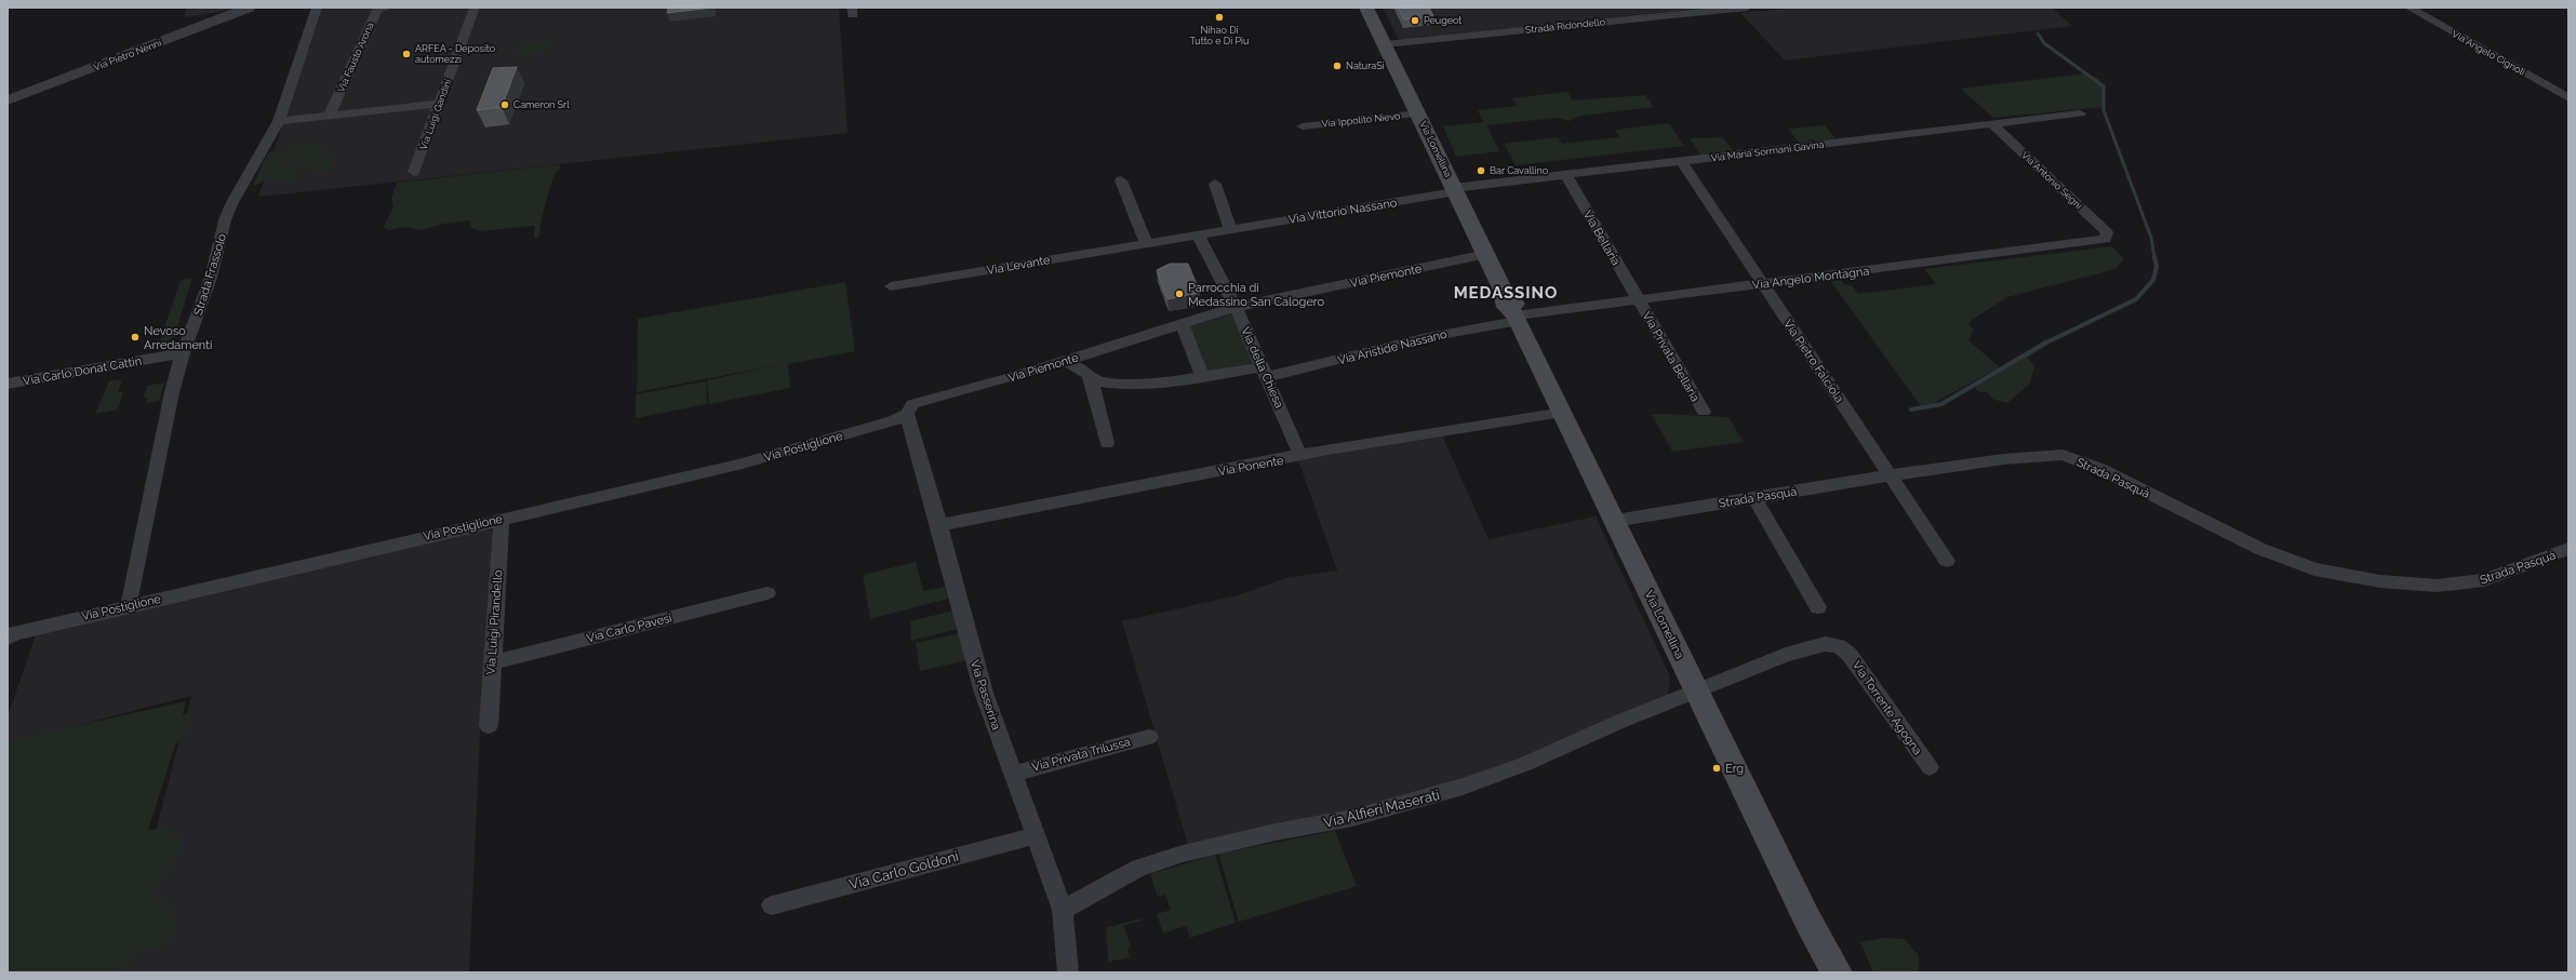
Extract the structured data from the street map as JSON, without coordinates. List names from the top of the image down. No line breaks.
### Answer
{"streets":{"main road":["Via Lomellina"],"street":["Strada Ridondello","Via Angelo Cignoli","Via Pietro Nenni","Via Fausto Arona","Via Luigi Gandini","Via Ippolito Nievo","Via Maria Sormani Gavina","Via Antonio Segni","Via Vittorio Nassano","Via Bellaria","Via Levante","Strada Frassolo","Via Piemonte","Via Angelo Montagna","Via Aristide Nassano","Via Privata Bellaria","Via Pietro Falciola","Via della Chiesa","Via Carlo Donat Cattin","Via Postiglione","Via Ponente","Strada Pasquà","Via Luigi Pirandello","Via Carlo Pavesi","Via Passerina","Via Torrente Agogna","Via Privata Trilussa","Via Alfieri Maserati","Via Carlo Goldoni"]},"crossings":[["Strada Ridondello","Via Lomellina"],["Via Ippolito Nievo","Via Lomellina"],["Via Lomellina","Via Maria Sormani Gavina"],["Via Lomellina","Via Vittorio Nassano"],["Via Lomellina","Via Piemonte"],["Via Lomellina","Via Angelo Montagna"],["Via Lomellina","Via Aristide Nassano"],["Via Lomellina","Via Ponente"],["Via Lomellina","Strada Pasquà"],["Via Lomellina","Via Torrente Agogna"],["Via Lomellina","Via Alfieri Maserati"],["Via Maria Sormani Gavina","Via Antonio Segni"],["Via Maria Sormani Gavina","Via Vittorio Nassano"],["Via Maria Sormani Gavina","Via Bellaria"],["Via Maria Sormani Gavina","Via Pietro Falciola"],["Via Antonio Segni","Via Angelo Montagna"],["Via Vittorio Nassano","Via Levante"],["Via Vittorio Nassano","Via della Chiesa"],["Via Bellaria","Via Angelo Montagna"],["Via Bellaria","Via Privata Bellaria"],["Strada Frassolo","Via Carlo Donat Cattin"],["Strada Frassolo","Via Postiglione"],["Via Piemonte","Via Aristide Nassano"],["Via Piemonte","Via della Chiesa"],["Via Piemonte","Via Postiglione"],["Via Piemonte","Via Passerina"],["Via Angelo Montagna","Via Aristide Nassano"],["Via Angelo Montagna","Via Privata Bellaria"],["Via Angelo Montagna","Via Pietro Falciola"],["Via Aristide Nassano","Via della Chiesa"],["Via Pietro Falciola","Strada Pasquà"],["Via della Chiesa","Via Ponente"],["Via Postiglione","Via Luigi Pirandello"],["Via Postiglione","Via Passerina"],["Via Ponente","Via Passerina"],["Via Luigi Pirandello","Via Carlo Pavesi"],["Via Passerina","Via Privata Trilussa"],["Via Passerina","Via Alfieri Maserati"],["Via Passerina","Via Carlo Goldoni"],["Via Torrente Agogna","Via Alfieri Maserati"]],"districts":["MEDASSINO"],"places":["Nihao Di Tutto e Di Piu","Peugeot","ARFEA - Deposito automezzi","NaturaSì","Cameron Srl","Bar Cavallino","Parrocchia di Medassino San Calogero","Nevoso Arredamenti","Erg"]}
